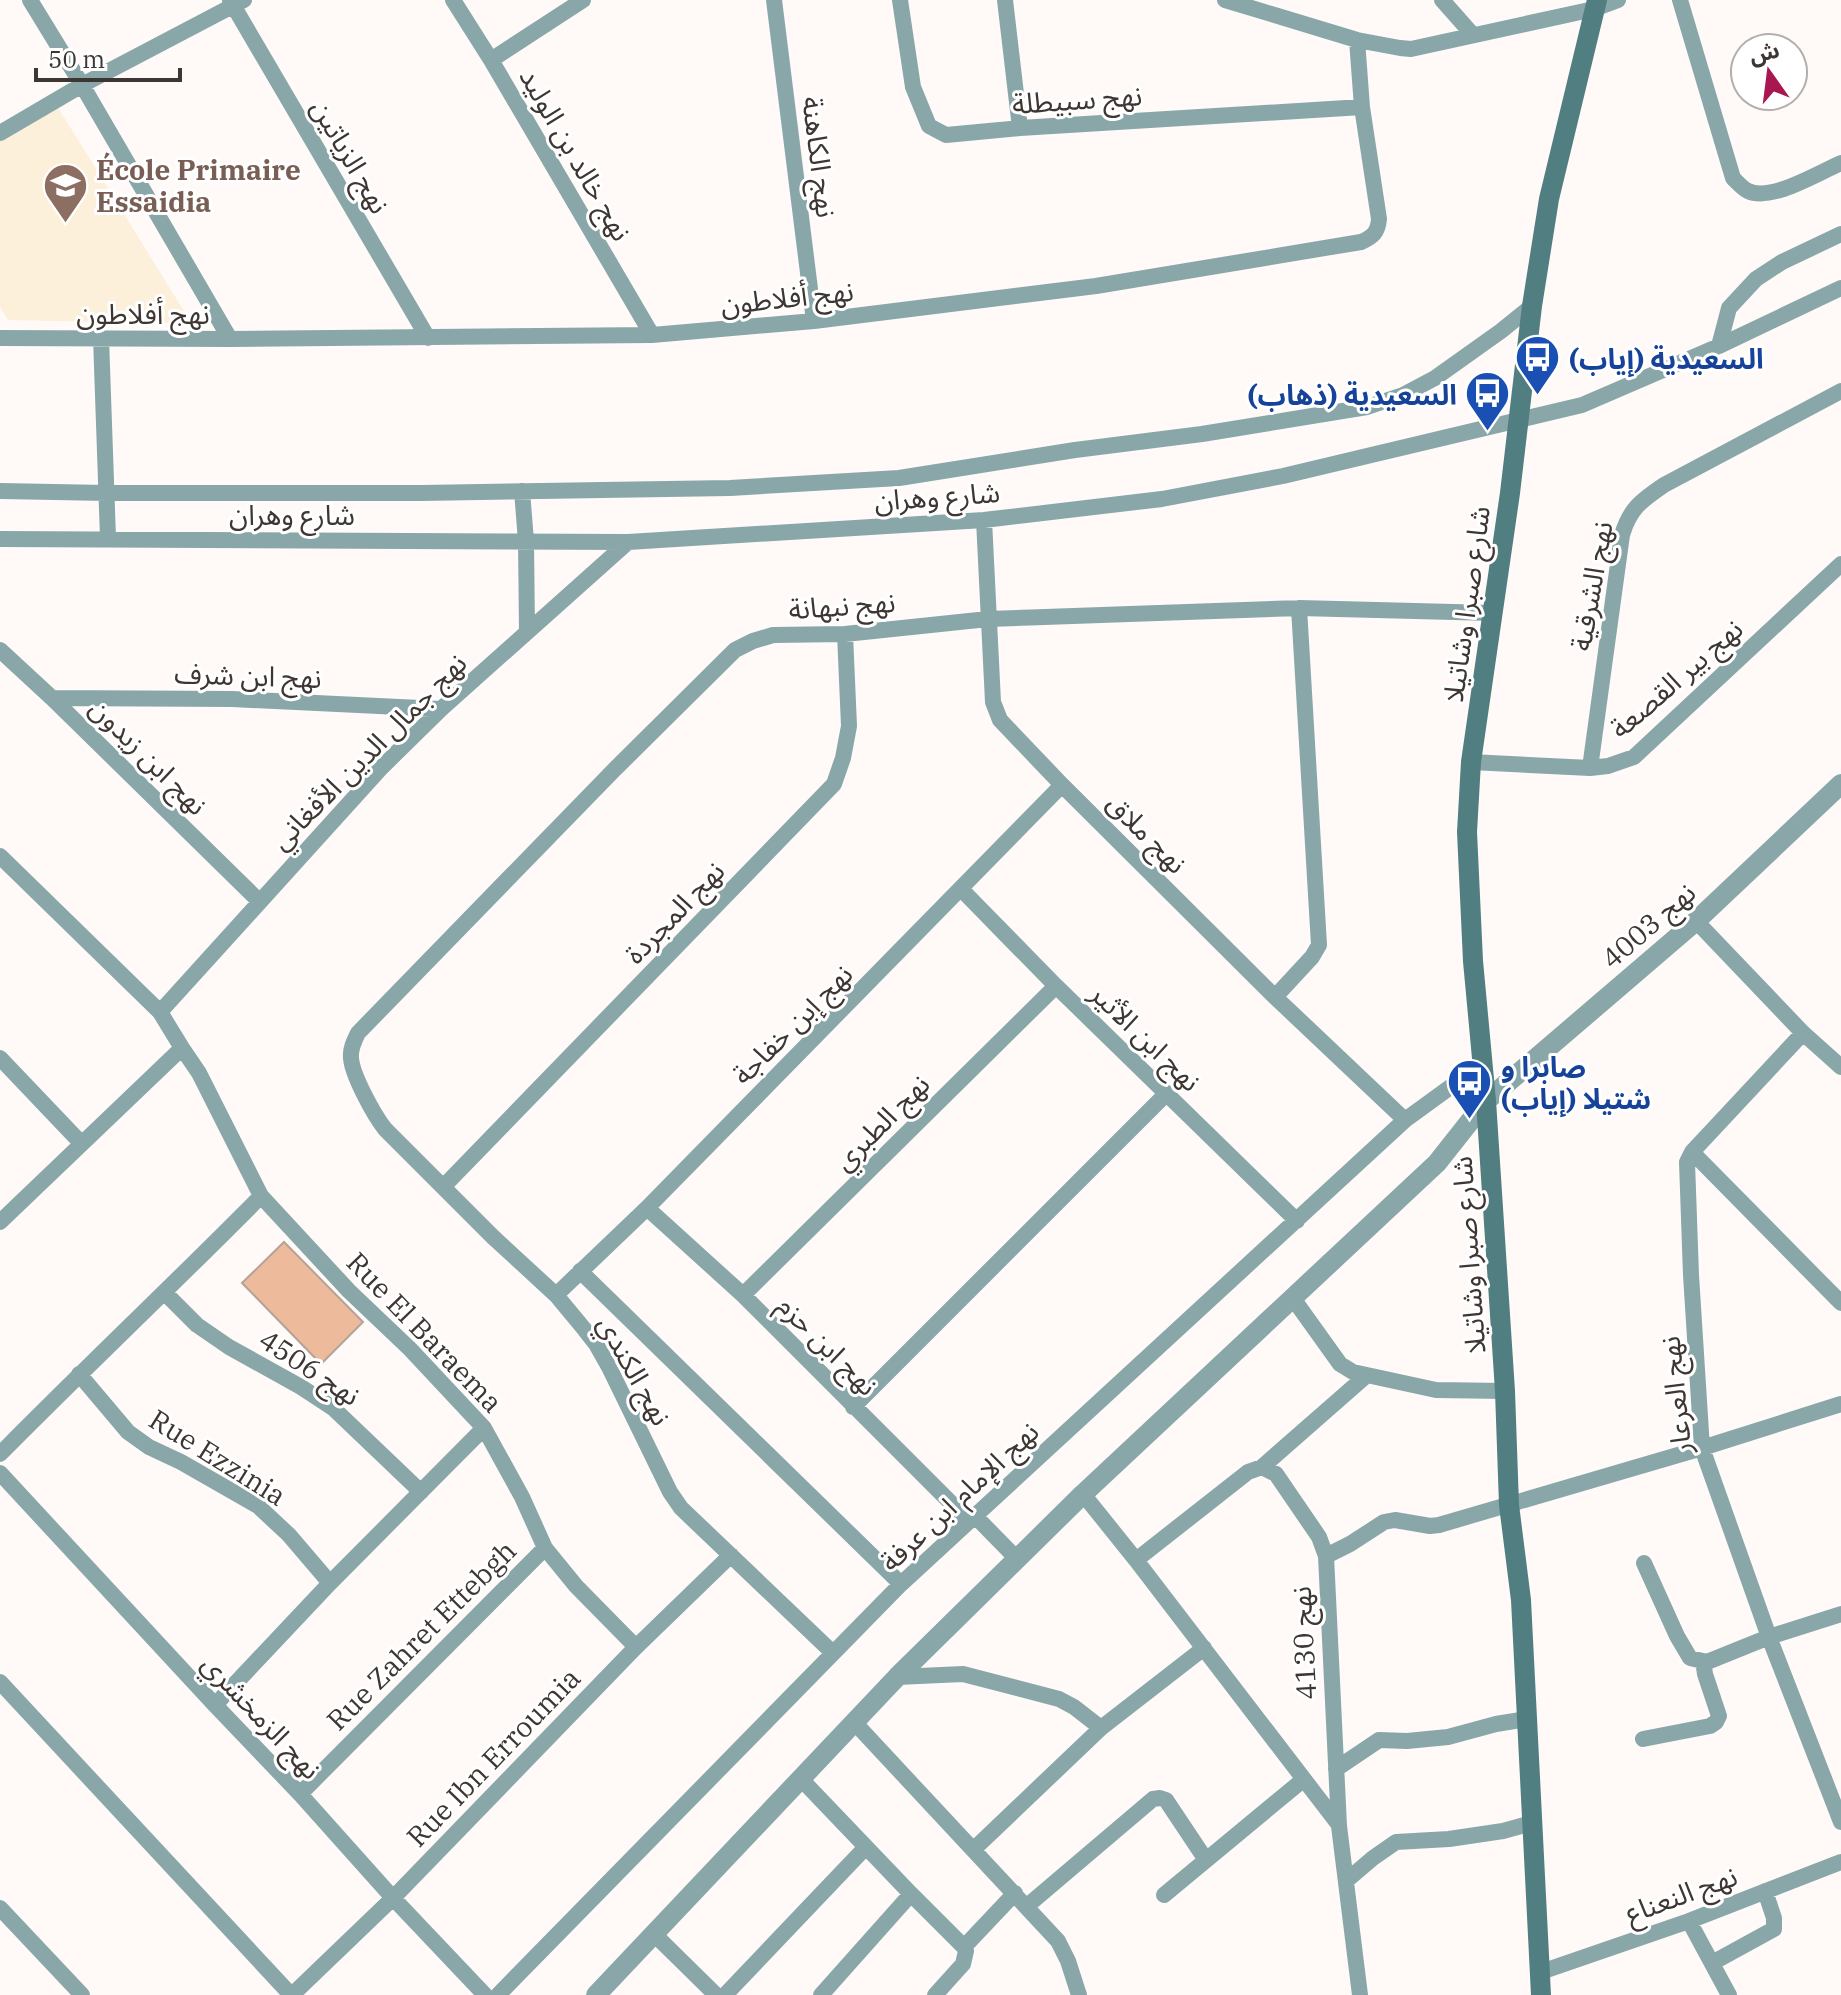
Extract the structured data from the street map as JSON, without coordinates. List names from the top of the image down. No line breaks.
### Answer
{"streets":{"main road":["شارع صبرا وشاتيلا"],"street":["نهج سبيطلة","نهج خالد بن الوليد","نهج الزياتين","نهج الكاهنة","نهج أفلاطون","شارع وهران","نهج الشرقية","نهج نبهانة","نهج ابن شرف","نهج بير القصعة","نهج جمال الدين الأفغاني","نهج ابن زيدون","نهج ملاق","نهج المجردة","نهج 4003","نهج إبن خفاجة","نهج ابن الأثير","نهج الطبري","Rue El Baraema","نهج ابن حزم","نهج 4506","نهج الكندي","نهج العرعار","Rue Ezzinia","نهج الإمام ابن عرفة","Rue Zahret Ettebgh","نهج 4130","نهج الزمخشري","Rue Ibn Erroumia","نهج النعناع"]},"crossings":[["نهج سبيطلة","نهج أفلاطون"],["نهج خالد بن الوليد","نهج أفلاطون"],["نهج الزياتين","نهج أفلاطون"],["نهج الكاهنة","نهج أفلاطون"],["شارع وهران","شارع صبرا وشاتيلا"],["شارع وهران","نهج جمال الدين الأفغاني"],["شارع وهران","نهج ملاق"],["نهج الشرقية","نهج بير القصعة"],["شارع صبرا وشاتيلا","نهج نبهانة"],["شارع صبرا وشاتيلا","نهج بير القصعة"],["شارع صبرا وشاتيلا","نهج 4003"],["شارع صبرا وشاتيلا","نهج الإمام ابن عرفة"],["شارع صبرا وشاتيلا","نهج النعناع"],["نهج نبهانة","نهج ملاق"],["نهج نبهانة","نهج المجردة"],["نهج نبهانة","نهج الكندي"],["نهج ابن شرف","نهج جمال الدين الأفغاني"],["نهج ابن شرف","نهج ابن زيدون"],["نهج جمال الدين الأفغاني","نهج ابن زيدون"],["نهج جمال الدين الأفغاني","Rue El Baraema"],["نهج ملاق","نهج إبن خفاجة"],["نهج ملاق","نهج الإمام ابن عرفة"],["نهج المجردة","نهج الكندي"],["نهج 4003","نهج ابن حزم"],["نهج إبن خفاجة","نهج ابن الأثير"],["نهج إبن خفاجة","نهج ابن حزم"],["نهج إبن خفاجة","نهج الكندي"],["نهج ابن الأثير","نهج الطبري"],["نهج ابن الأثير","نهج الإمام ابن عرفة"],["نهج الطبري","نهج ابن حزم"],["Rue El Baraema","Rue Zahret Ettebgh"],["Rue El Baraema","Rue Ibn Erroumia"],["نهج ابن حزم","نهج الإمام ابن عرفة"],["نهج الكندي","نهج الإمام ابن عرفة"],["نهج الكندي","Rue Ibn Erroumia"],["Rue Zahret Ettebgh","نهج الزمخشري"],["نهج الزمخشري","Rue Ibn Erroumia"]],"places":{"school or university":["École Primaire Essaidia"],"bus stop":["السعيدية (إياب)","السعيدية (ذهاب)","صابرا و شتيلا (إياب)"]},"scale_bar":"50 m","north":"top"}
